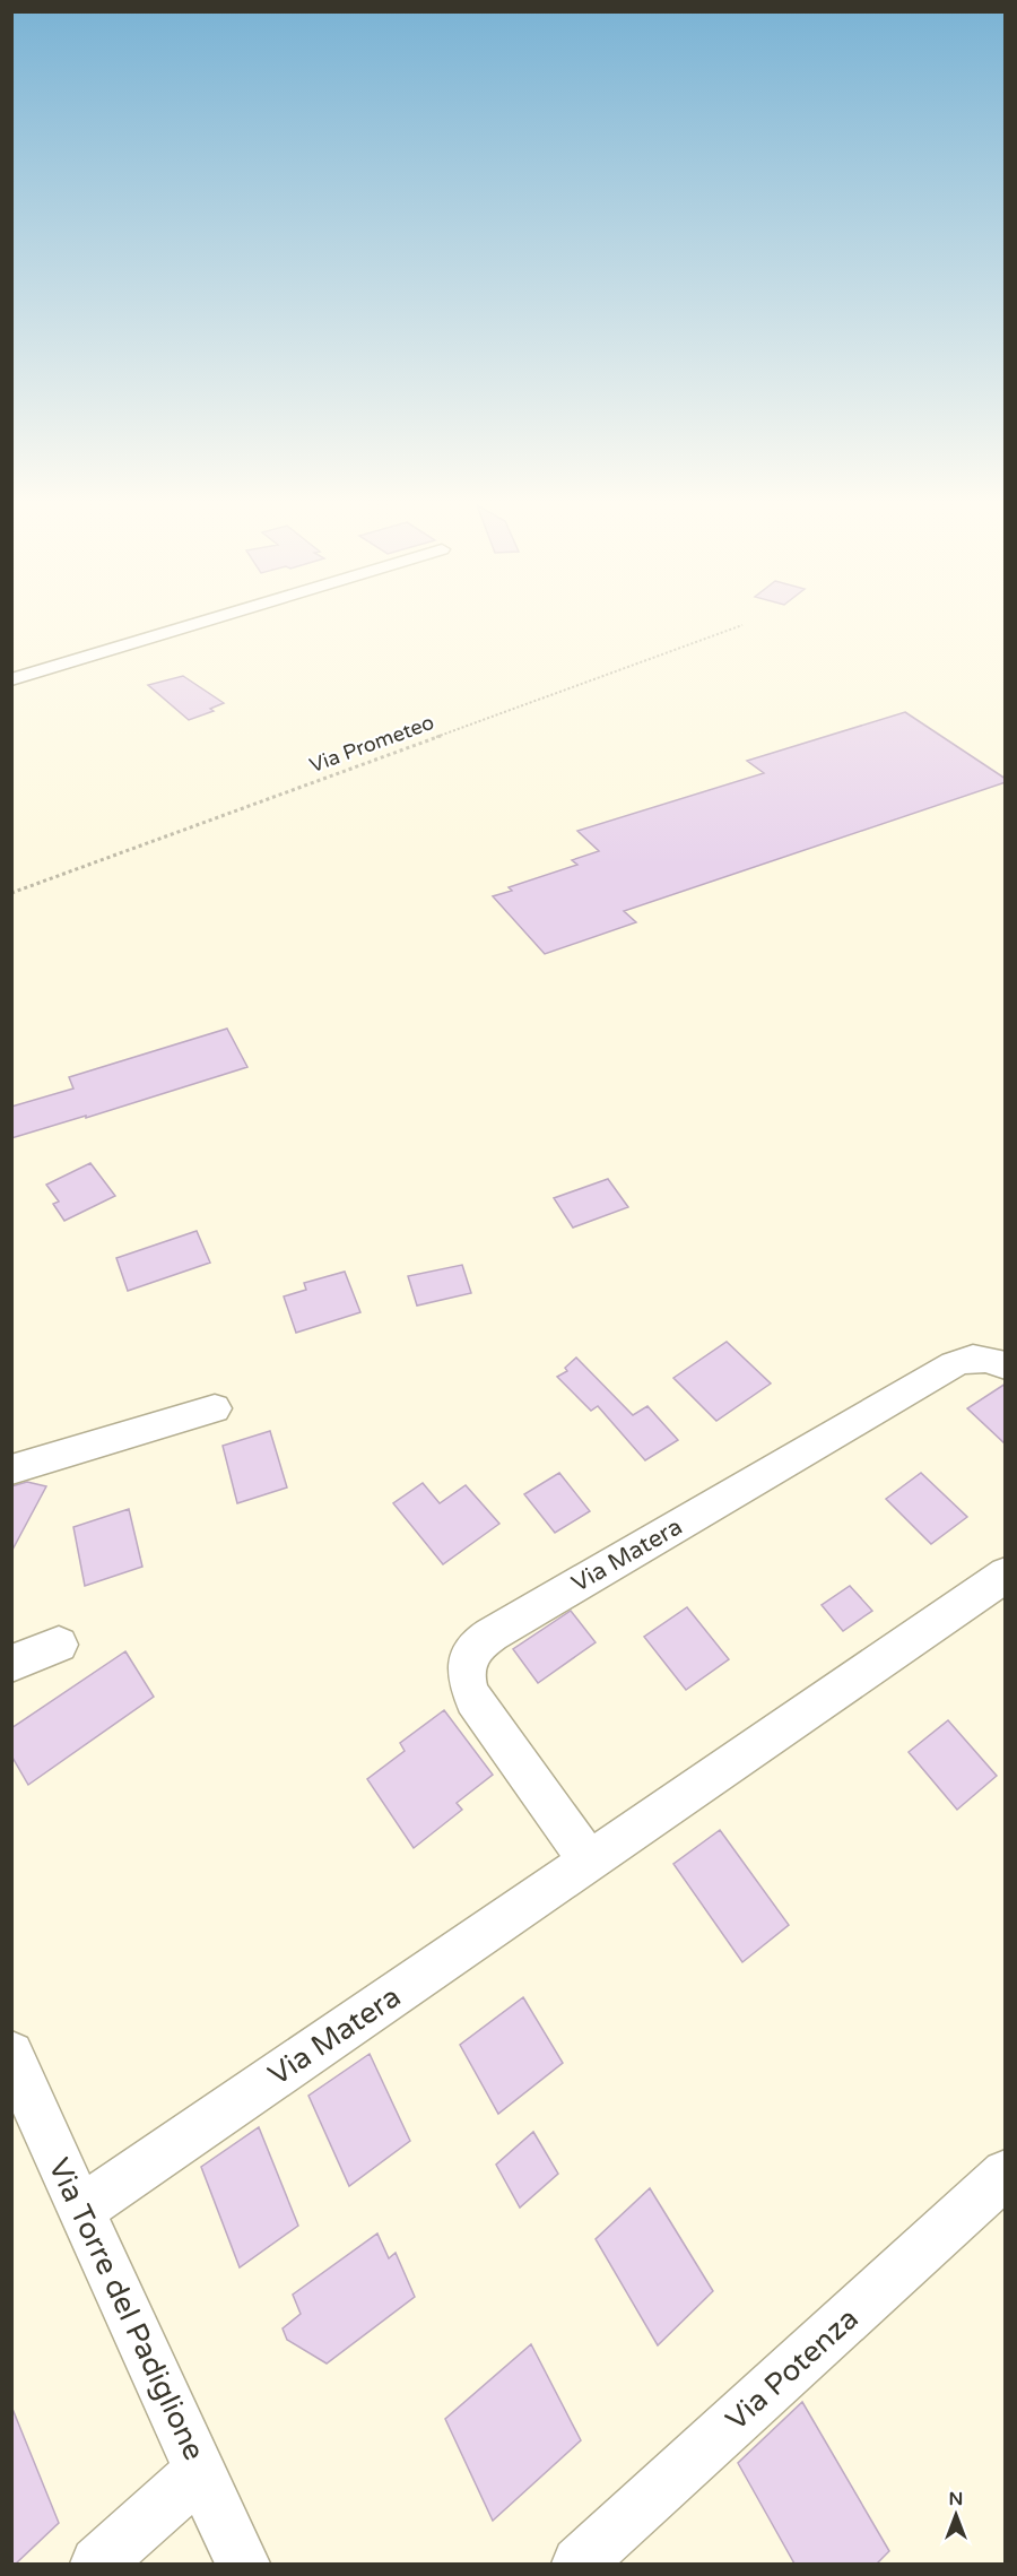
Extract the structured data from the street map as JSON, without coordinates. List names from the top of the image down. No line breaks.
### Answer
{"streets":{"street":["Via Matera","Via Torre del Padiglione","Via Potenza"],"path":["Via Prometeo"]},"crossings":[["Via Matera","Via Torre del Padiglione"]],"north":"top"}
